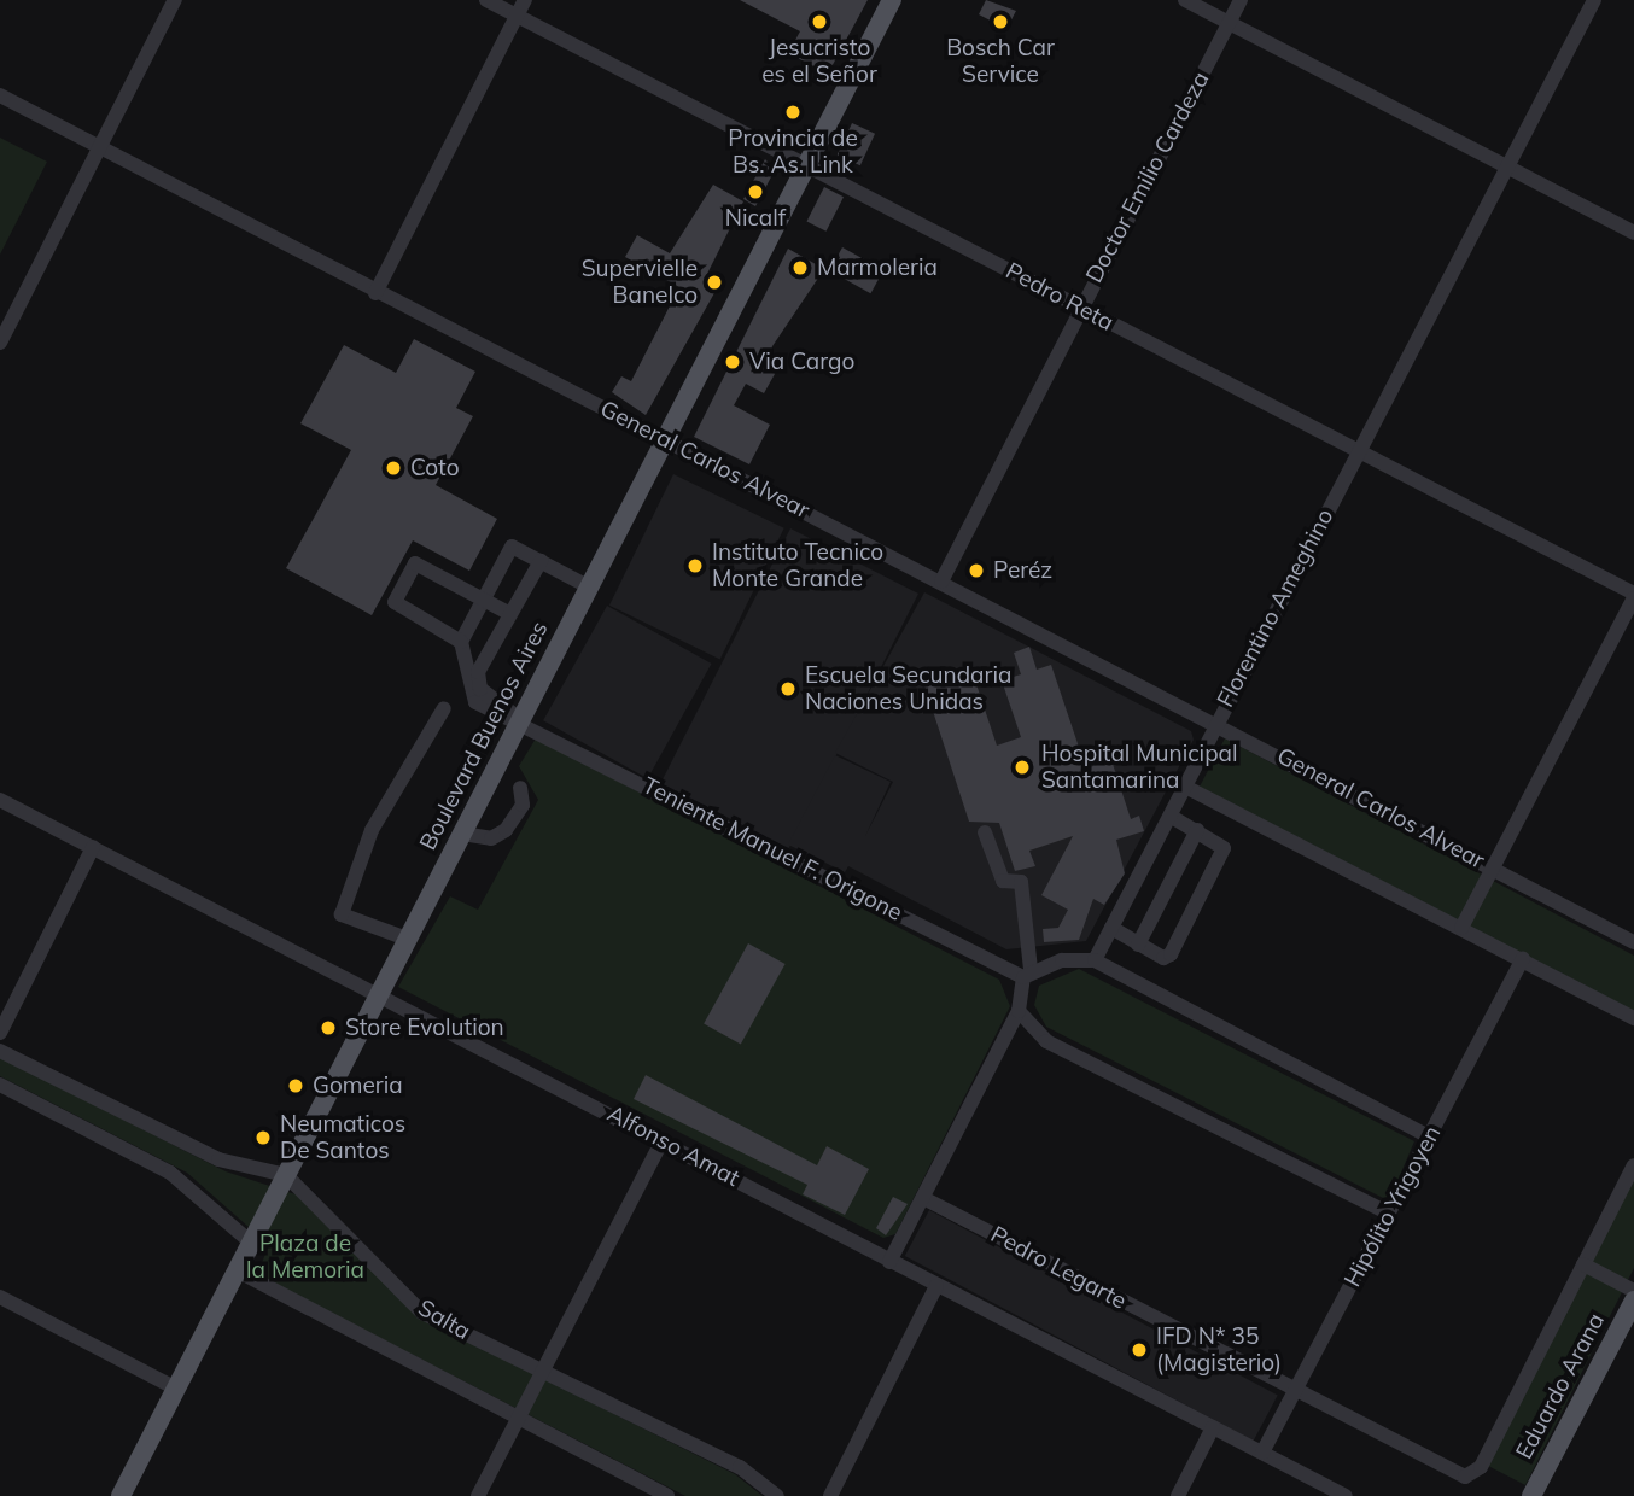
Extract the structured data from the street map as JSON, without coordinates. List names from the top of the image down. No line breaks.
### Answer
{"streets":{"main road":["Boulevard Buenos Aires","Eduardo Arana"],"street":["Doctor Emilio Cardeza","Pedro Reta","General Carlos Alvear","Florentino Ameghino","Teniente Manuel F. Origone","Alfonso Amat","Hipólito Yrigoyen","Pedro Legarte","Salta"]},"crossings":[["Doctor Emilio Cardeza","Pedro Reta"],["Doctor Emilio Cardeza","General Carlos Alvear"],["Pedro Reta","Florentino Ameghino"],["Pedro Reta","Boulevard Buenos Aires"],["General Carlos Alvear","Florentino Ameghino"],["General Carlos Alvear","Boulevard Buenos Aires"],["Boulevard Buenos Aires","Teniente Manuel F. Origone"],["Boulevard Buenos Aires","Alfonso Amat"],["Boulevard Buenos Aires","Salta"],["Alfonso Amat","Hipólito Yrigoyen"],["Hipólito Yrigoyen","Pedro Legarte"]],"parks":["Plaza de la Memoria"],"places":["Jesucristo es el Señor","Bosch Car Service","Provincia de Bs. As. Link","Nicalf","Marmoleria","Supervielle Banelco","Via Cargo","Coto","Instituto Tecnico Monte Grande","Peréz","Escuela Secundaria Naciones Unidas","Hospital Municipal Santamarina","Store Evolution","Gomeria","Neumaticos De Santos","IFD N* 35 (Magisterio)"]}
